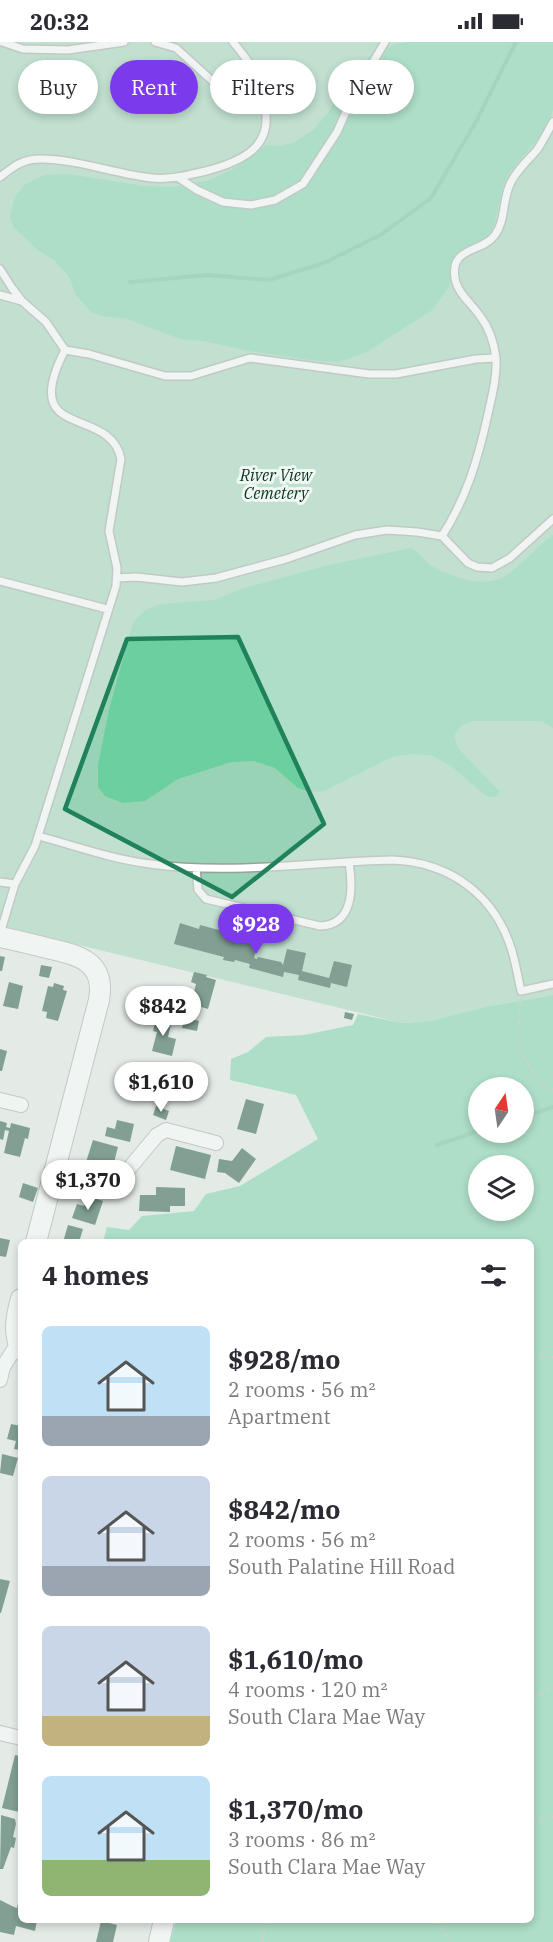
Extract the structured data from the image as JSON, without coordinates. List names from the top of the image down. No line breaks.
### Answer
{"parks":["River View Cemetery"],"north":"top","page":{"status":"20:32","chip":["Buy","Rent","Filters","New"],"price":["$928","$842","$1,610","$1,370"],"heading":"4 homes","list":[{"name":"$928/mo","note":"2 rooms · 56 m² · Apartment"},{"name":"$842/mo","note":"2 rooms · 56 m² · South Palatine Hill Road"},{"name":"$1,610/mo","note":"4 rooms · 120 m² · South Clara Mae Way"},{"name":"$1,370/mo","note":"3 rooms · 86 m² · South Clara Mae Way"}]}}
